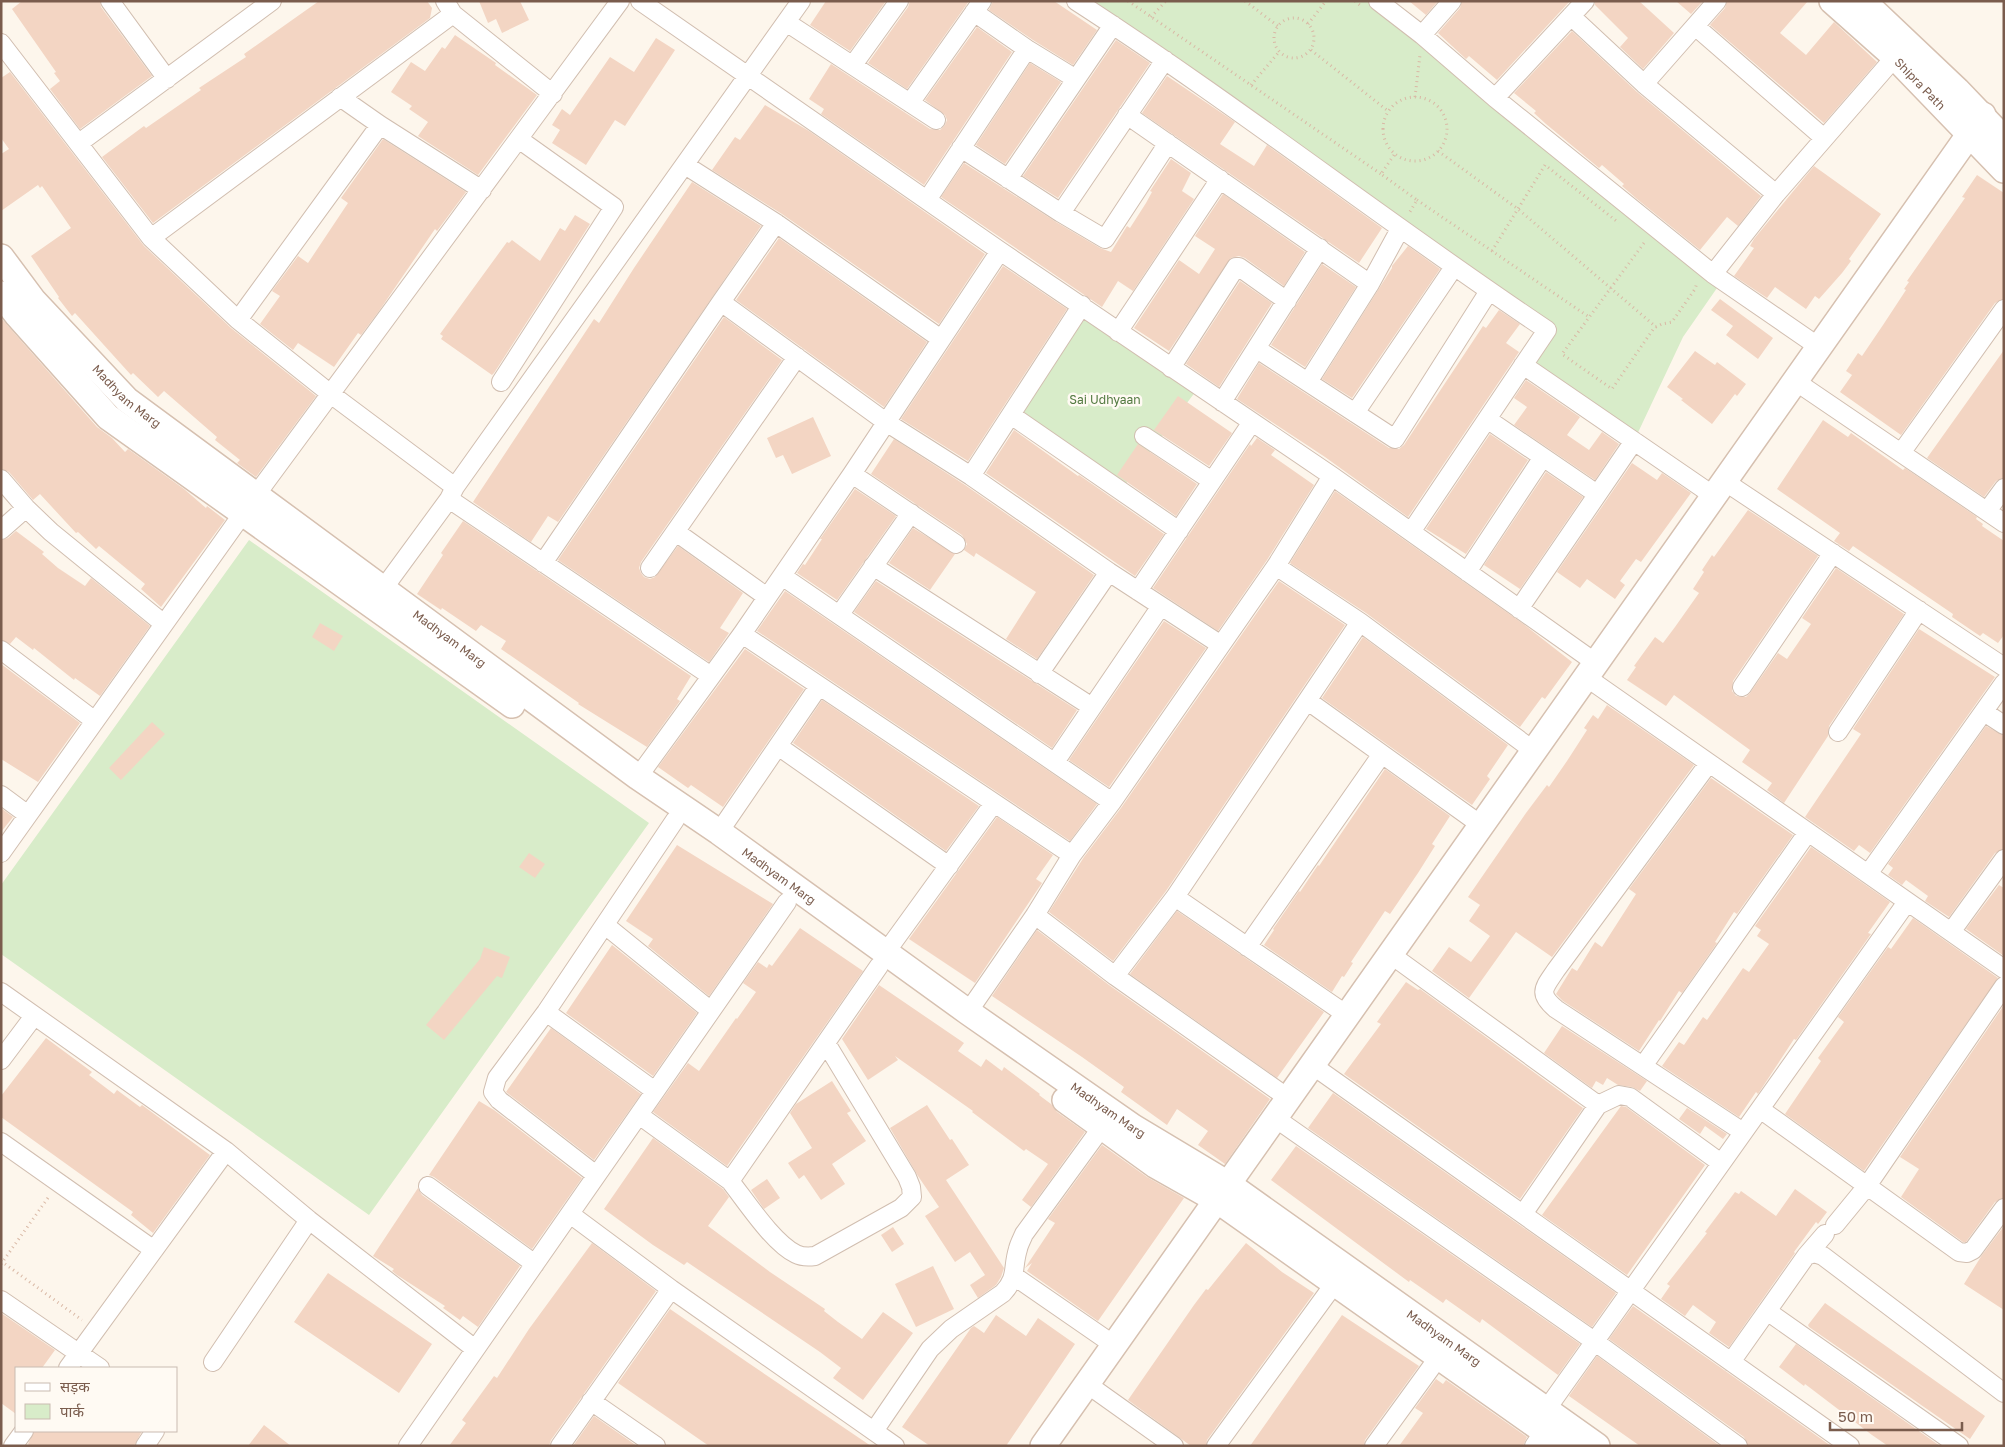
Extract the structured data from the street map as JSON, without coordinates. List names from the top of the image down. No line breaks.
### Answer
{"streets":{"street":["Shipra Path","Madhyam Marg"]},"parks":["Sai Udhyaan"],"legend":["सड़क","पार्क"],"scale_bar":"50 m"}
